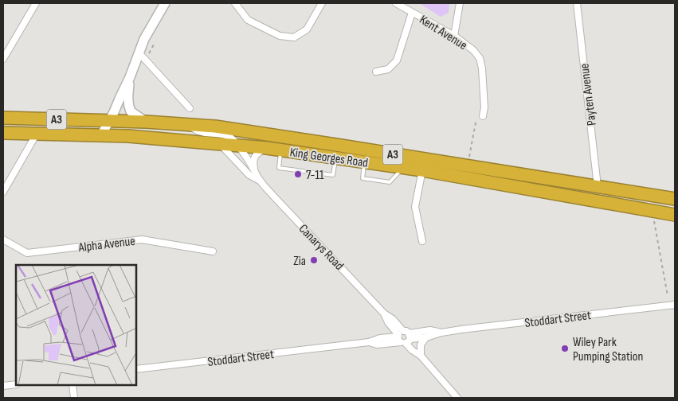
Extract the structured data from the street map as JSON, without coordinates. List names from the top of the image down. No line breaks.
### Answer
{"streets":{"highway":["A3","King Georges Road"],"street":["Kent Avenue","Payten Avenue","Alpha Avenue","Canarys Road","Stoddart Street"]},"crossings":[["Payten Avenue","King Georges Road"],["King Georges Road","Canarys Road"],["Canarys Road","Stoddart Street"]],"places":["7-11","Zia","Wiley Park Pumping Station"]}
